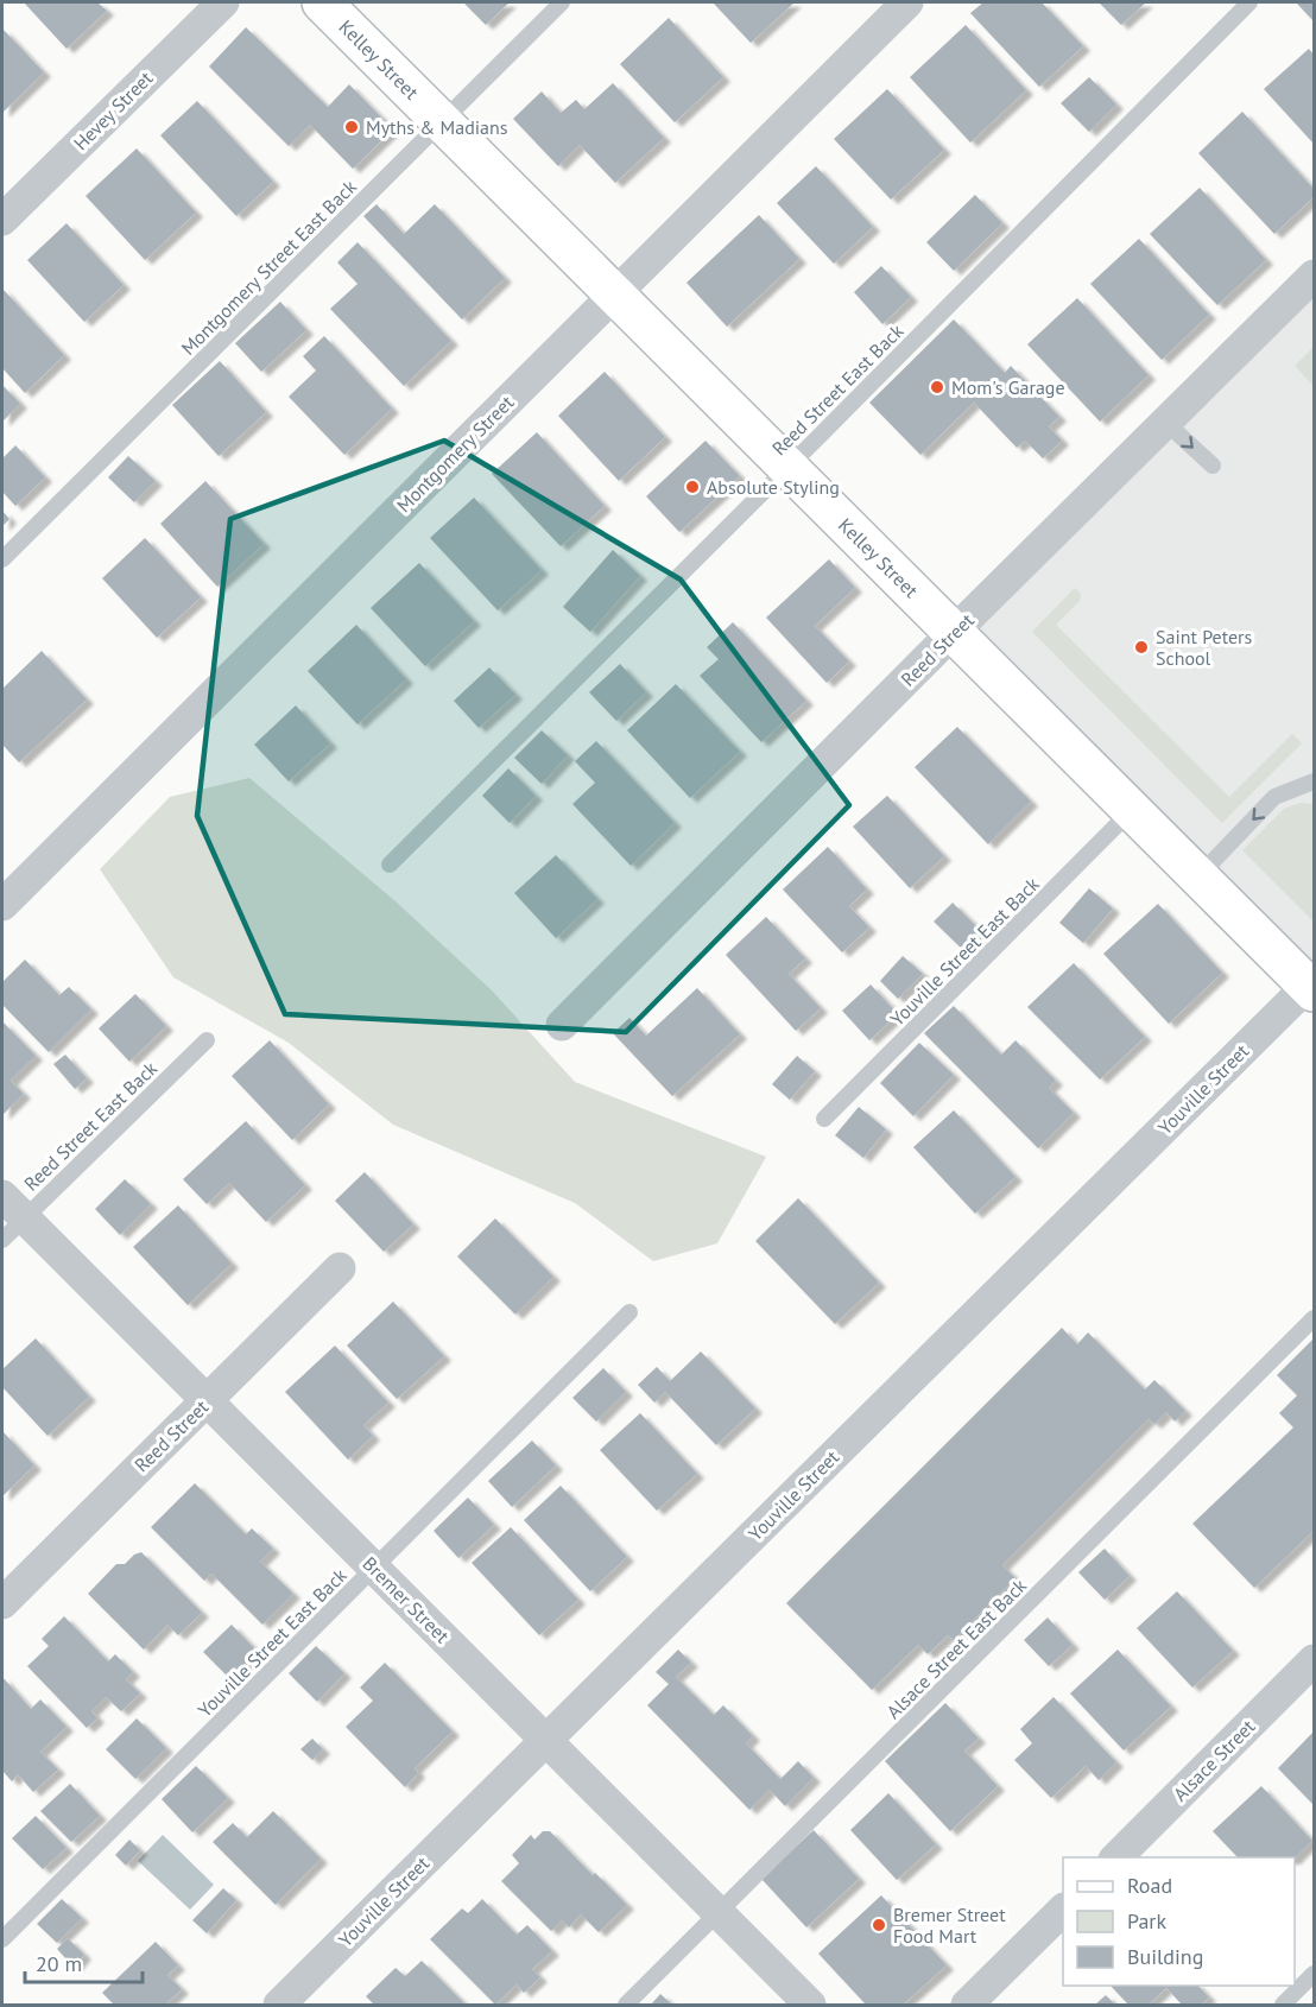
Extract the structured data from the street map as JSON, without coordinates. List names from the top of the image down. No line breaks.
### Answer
{"streets":{"street":["Kelley Street","Hevey Street","Montgomery Street","Reed Street","Youville Street","Bremer Street","Alsace Street"],"lane":["Montgomery Street East Back","Reed Street East Back","Youville Street East Back","Alsace Street East Back"]},"crossings":[["Kelley Street","Montgomery Street East Back"],["Kelley Street","Reed Street East Back"],["Kelley Street","Montgomery Street"],["Kelley Street","Reed Street"],["Kelley Street","Youville Street East Back"],["Kelley Street","Youville Street"],["Reed Street East Back","Bremer Street"],["Reed Street","Bremer Street"],["Youville Street East Back","Bremer Street"],["Youville Street","Bremer Street"],["Bremer Street","Alsace Street East Back"]],"places":["Myths & Madians","Mom's Garage","Absolute Styling","Saint Peters School","Bremer Street Food Mart"],"legend":["Road","Park","Building"],"scale_bar":"20 m"}
